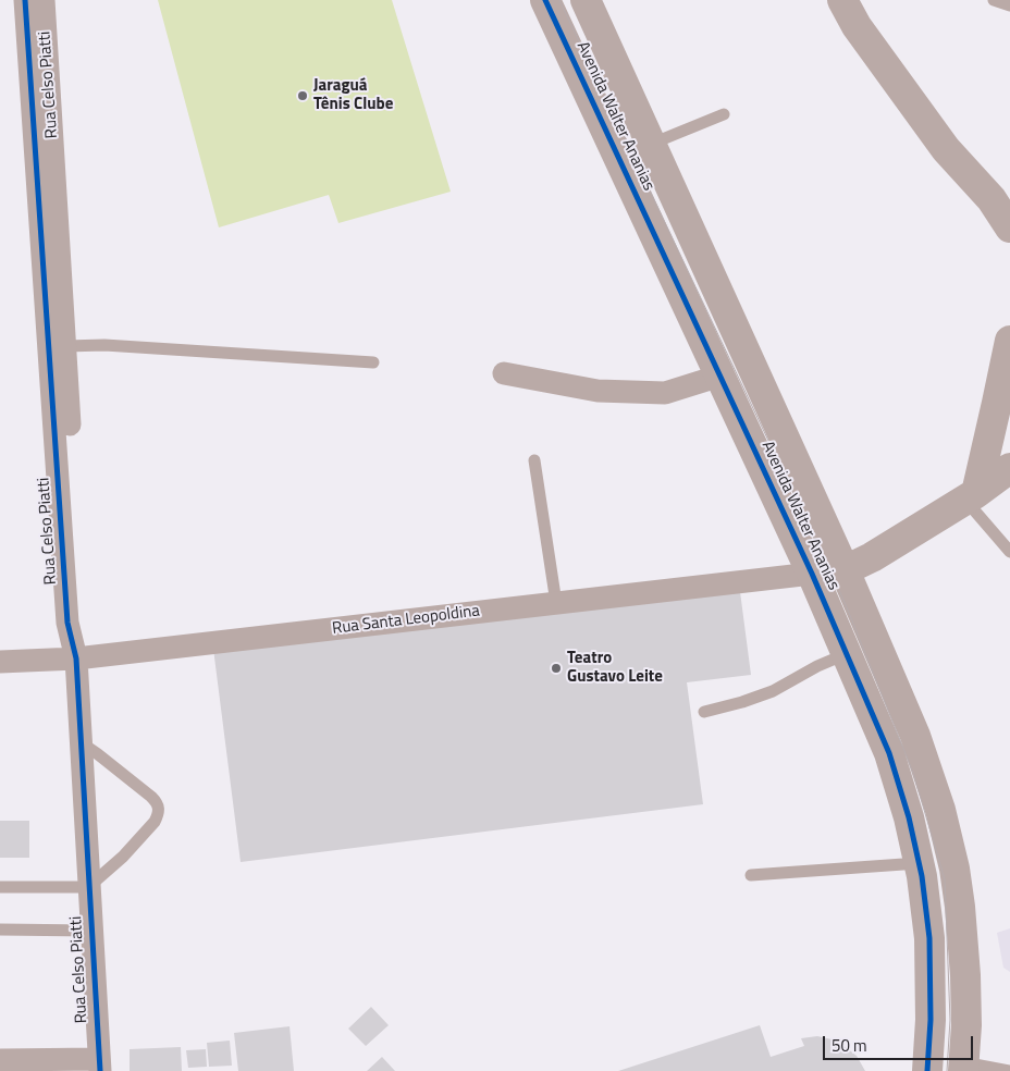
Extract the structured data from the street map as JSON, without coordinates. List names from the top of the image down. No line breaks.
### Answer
{"streets":{"street":["Rua Celso Piatti","Avenida Walter Ananias","Rua Santa Leopoldina"]},"crossings":[["Rua Celso Piatti","Rua Santa Leopoldina"],["Avenida Walter Ananias","Rua Santa Leopoldina"]],"places":["Jaraguá Tênis Clube","Teatro Gustavo Leite"],"scale_bar":"50 m"}
